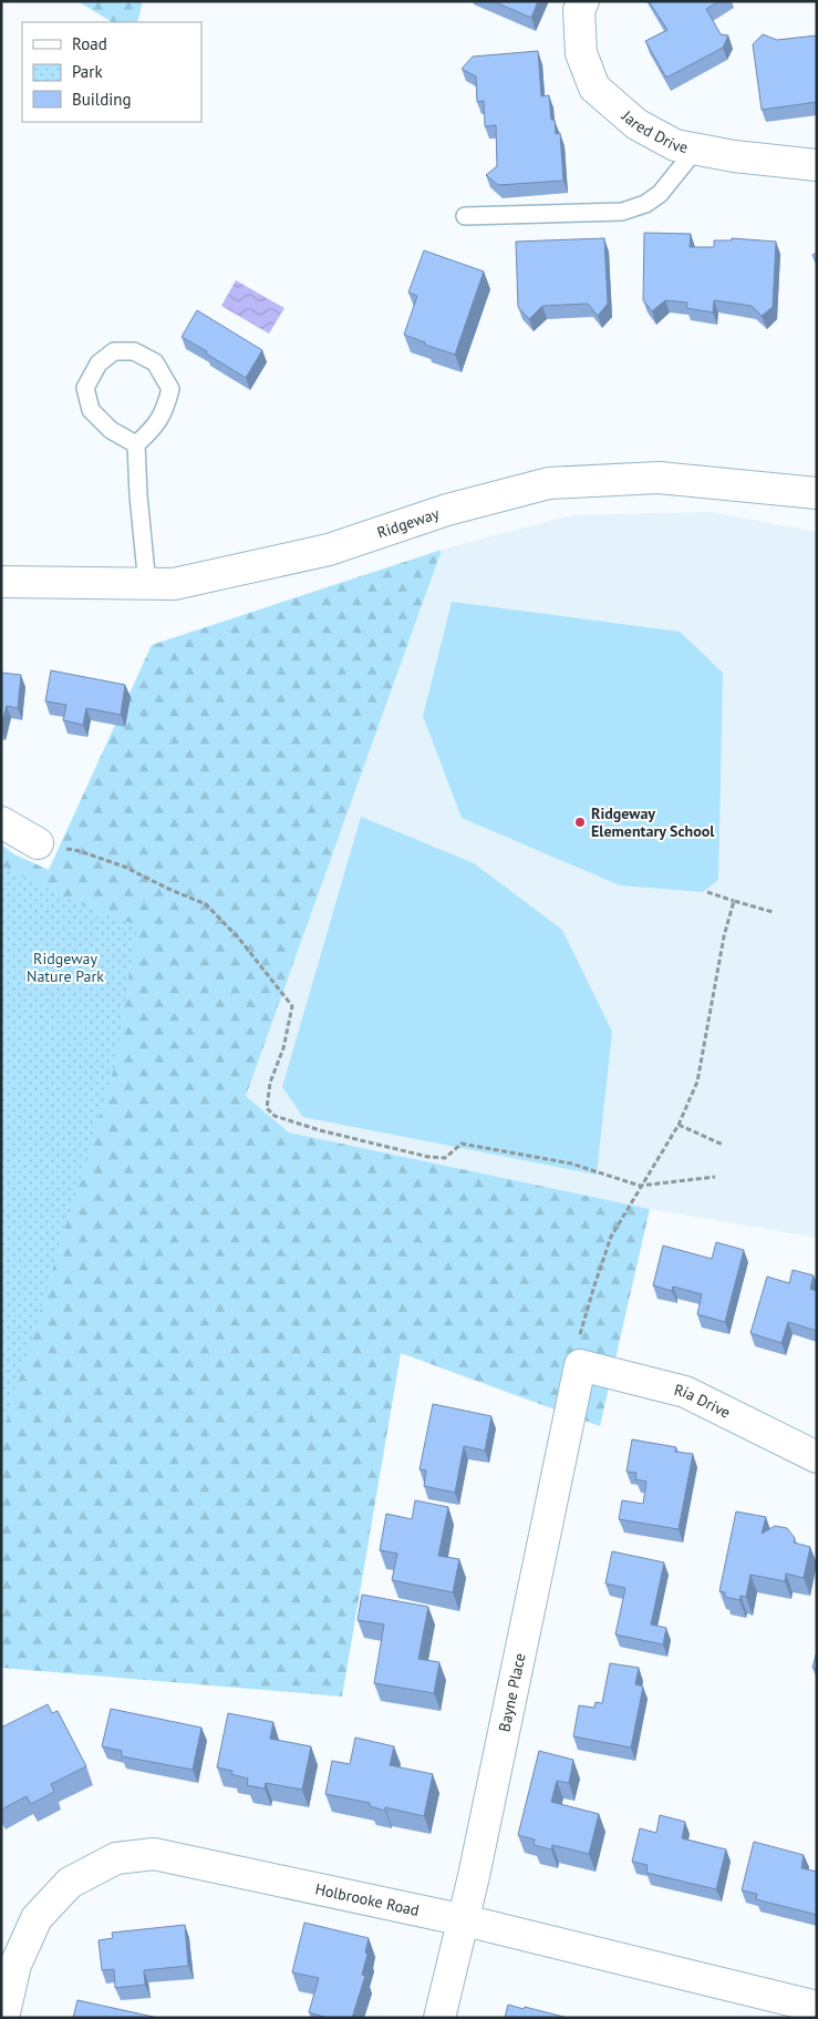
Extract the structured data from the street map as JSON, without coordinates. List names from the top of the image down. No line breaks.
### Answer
{"streets":{"street":["Jared Drive","Ridgeway","Ria Drive","Bayne Place","Holbrooke Road"]},"crossings":[["Ria Drive","Bayne Place"],["Bayne Place","Holbrooke Road"]],"parks":["Ridgeway Nature Park"],"places":["Ridgeway Elementary School"],"legend":["Road","Park","Building"]}
